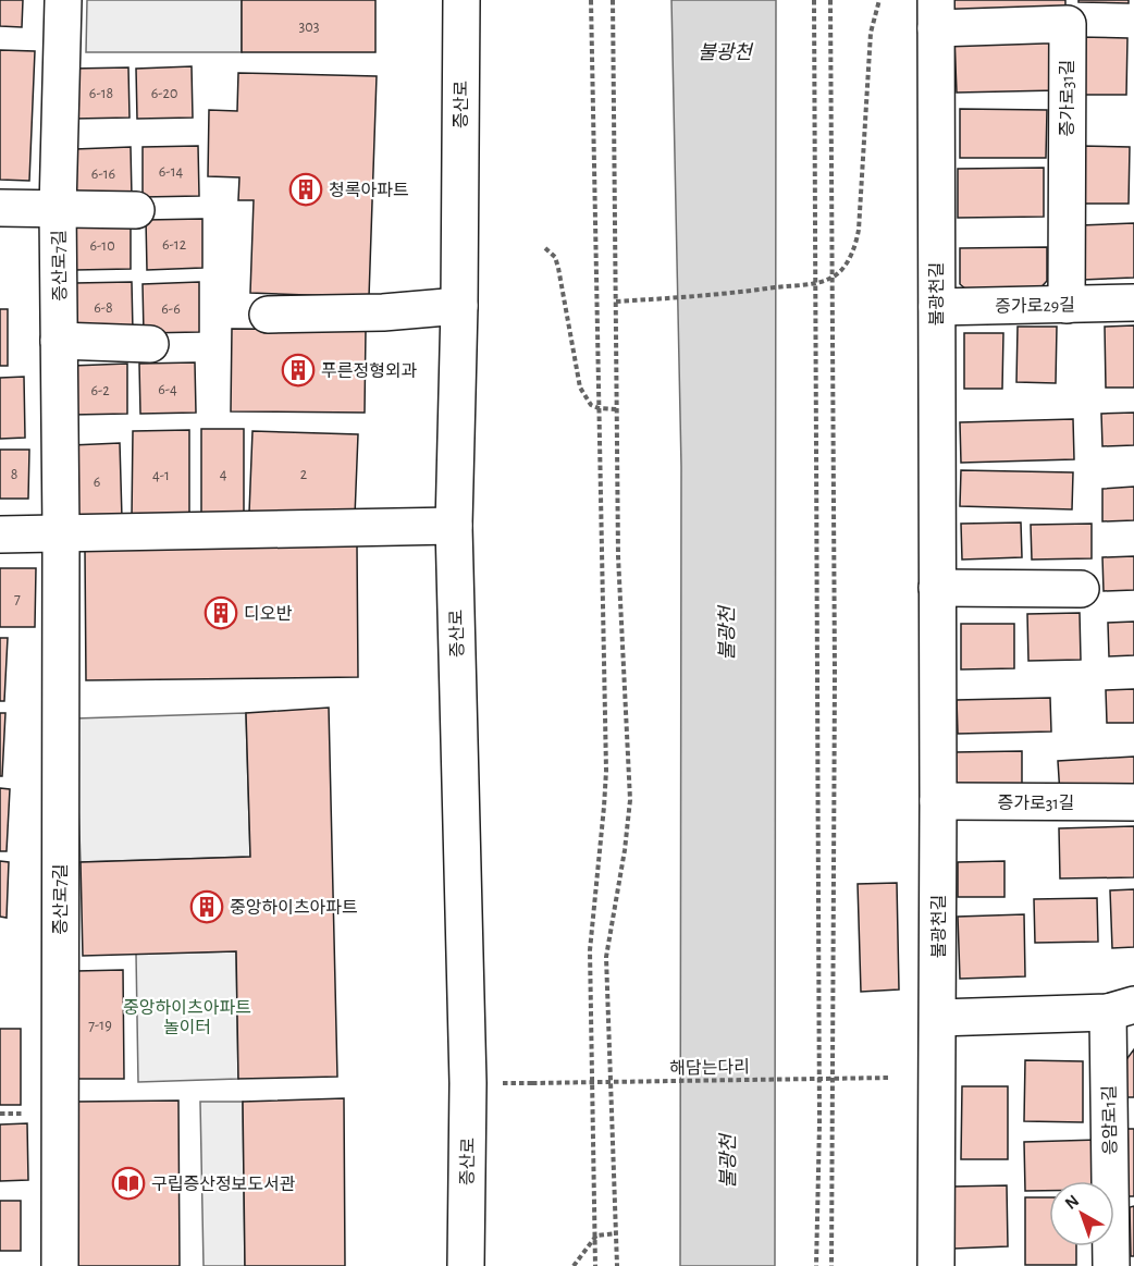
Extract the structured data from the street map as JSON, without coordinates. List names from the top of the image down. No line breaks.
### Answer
{"streets":{"street":["증가로31길","증산로","증산로7길","불광천길","증가로29길","응암로1길"],"path":["해담는다리"]},"crossings":[["증가로31길","불광천길"],["증가로31길","증가로29길"],["불광천길","증가로29길"],["불광천길","응암로1길"]],"water":["불광천"],"parks":["중앙하이츠아파트 놀이터"],"places":{"building":["청록아파트","푸른정형외과","디오반","중앙하이츠아파트"],"library":["구립증산정보도서관"]},"house_numbers":["303","6-18","6-20","6-14","6-16","6-12","6-10","6-8","6-6","6-4","6-2","8","4","2","4-1","6","7","7-19"],"north":"top left"}
